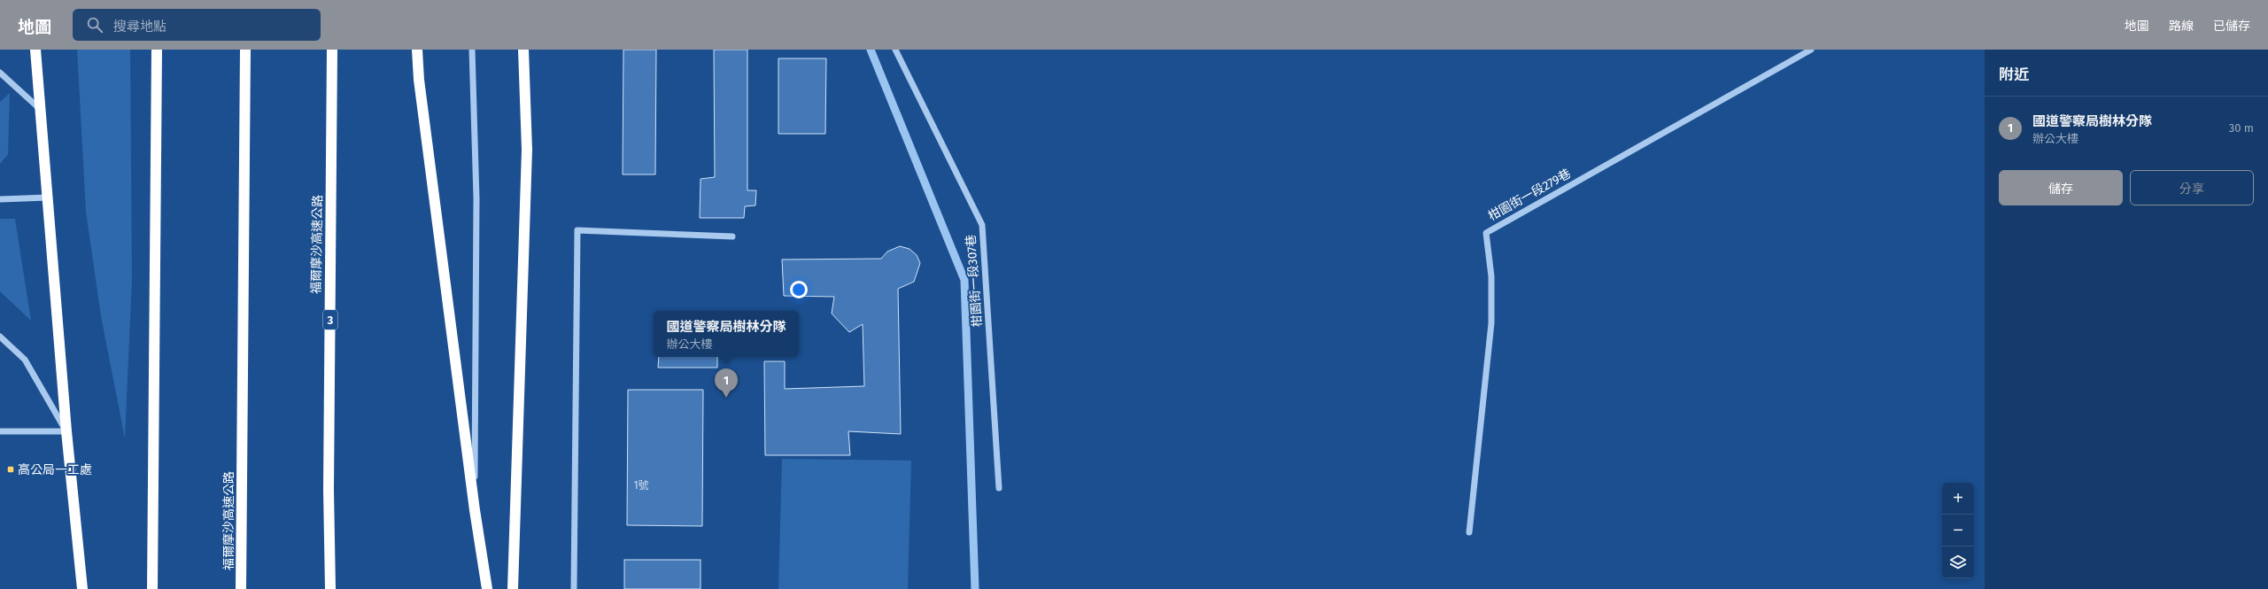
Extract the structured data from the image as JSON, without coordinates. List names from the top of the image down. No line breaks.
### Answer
{"streets":{"highway":["福爾摩沙高速公路","3"],"lane":["柑園街一段279巷","柑園街一段307巷"]},"places":{"transit":["高公局一工處"]},"house_numbers":["1號"],"page":{"header":"地圖","search":"搜尋地點","nav":["地圖","路線","已儲存"],"heading":"附近","list":[{"mark":"1","name":"國道警察局樹林分隊","note":"辦公大樓","value":"30 m"}],"buttons":["儲存","分享"],"popup":["國道警察局樹林分隊","辦公大樓"],"pins":"1","map_buttons":["+","−"]}}
